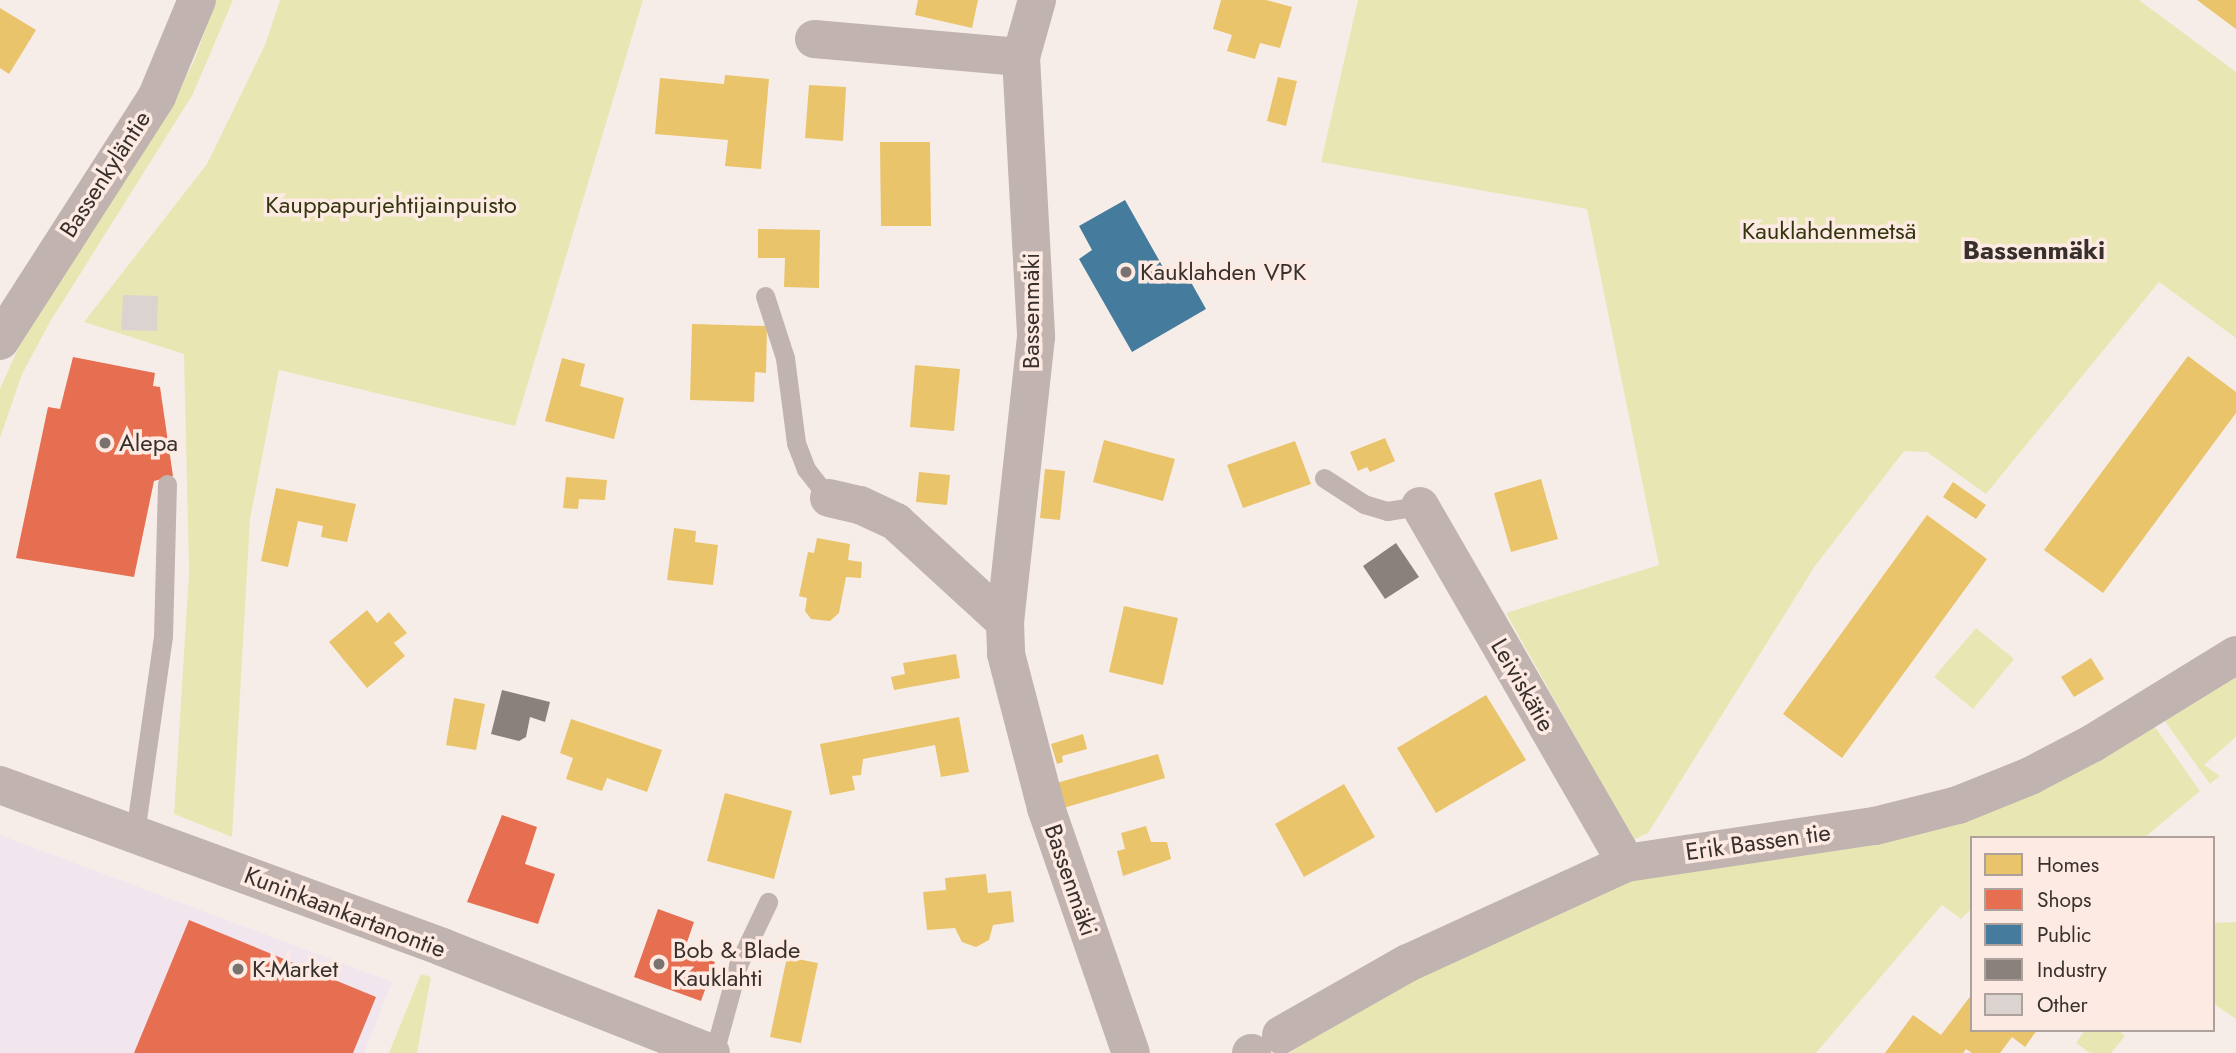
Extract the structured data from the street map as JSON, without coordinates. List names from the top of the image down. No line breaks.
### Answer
{"streets":{"street":["Bassenkyläntie","Bassenmäki","Leiviskätie","Erik Bassen tie","Kuninkaankartanontie"]},"crossings":[["Leiviskätie","Erik Bassen tie"]],"districts":["Bassenmäki"],"parks":["Kauppapurjehtijainpuisto","Kauklahdenmetsä"],"places":["Kauklahden VPK","Alepa","Bob & Blade Kauklahti","K-Market"],"legend":["Homes","Shops","Public","Industry","Other"]}
